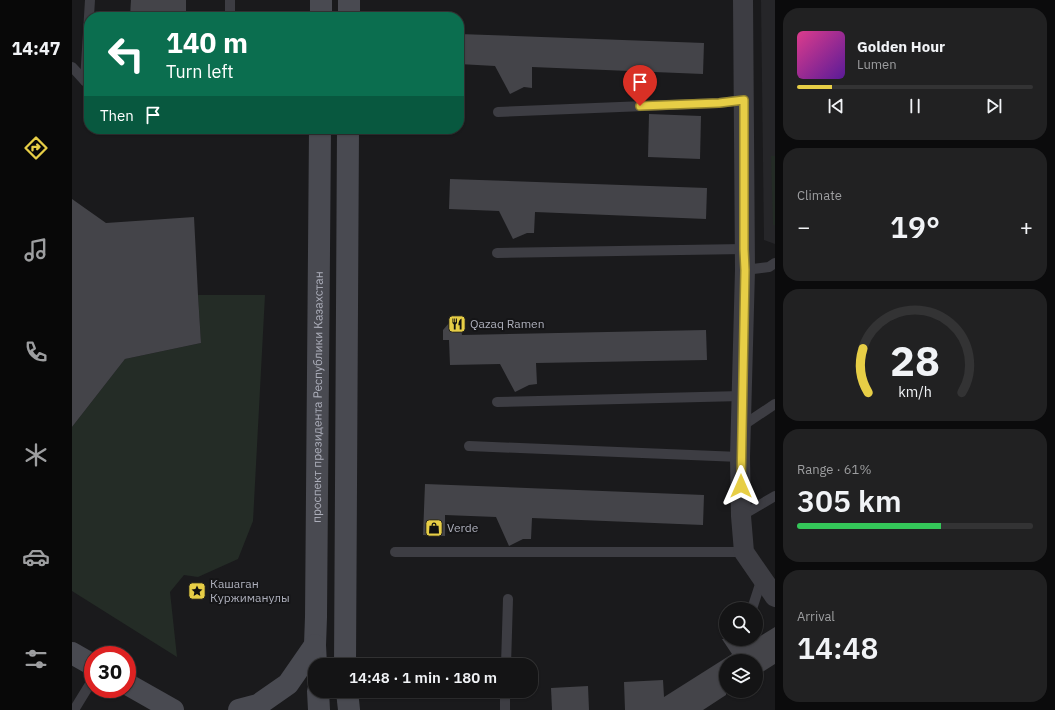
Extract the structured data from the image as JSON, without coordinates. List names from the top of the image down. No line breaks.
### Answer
{"streets":{"main road":["проспект президента Республики Казахстан"]},"places":{"restaurant":["Qazaq Ramen"],"shop":["Verde"],"place":["Кашаган Куржиманулы"]},"page":{"tabs":"14:47","turn":["140 m","Turn left"],"song":["Golden Hour","Lumen"],"then":"Then","tile":["Climate",["Range · 61%","305 km"],["Arrival","14:48"]],"heat":["−","19°","+"],"limit":"30","trip":"14:48 · 1 min · 180 m","gauge":["28","km/h"]}}
